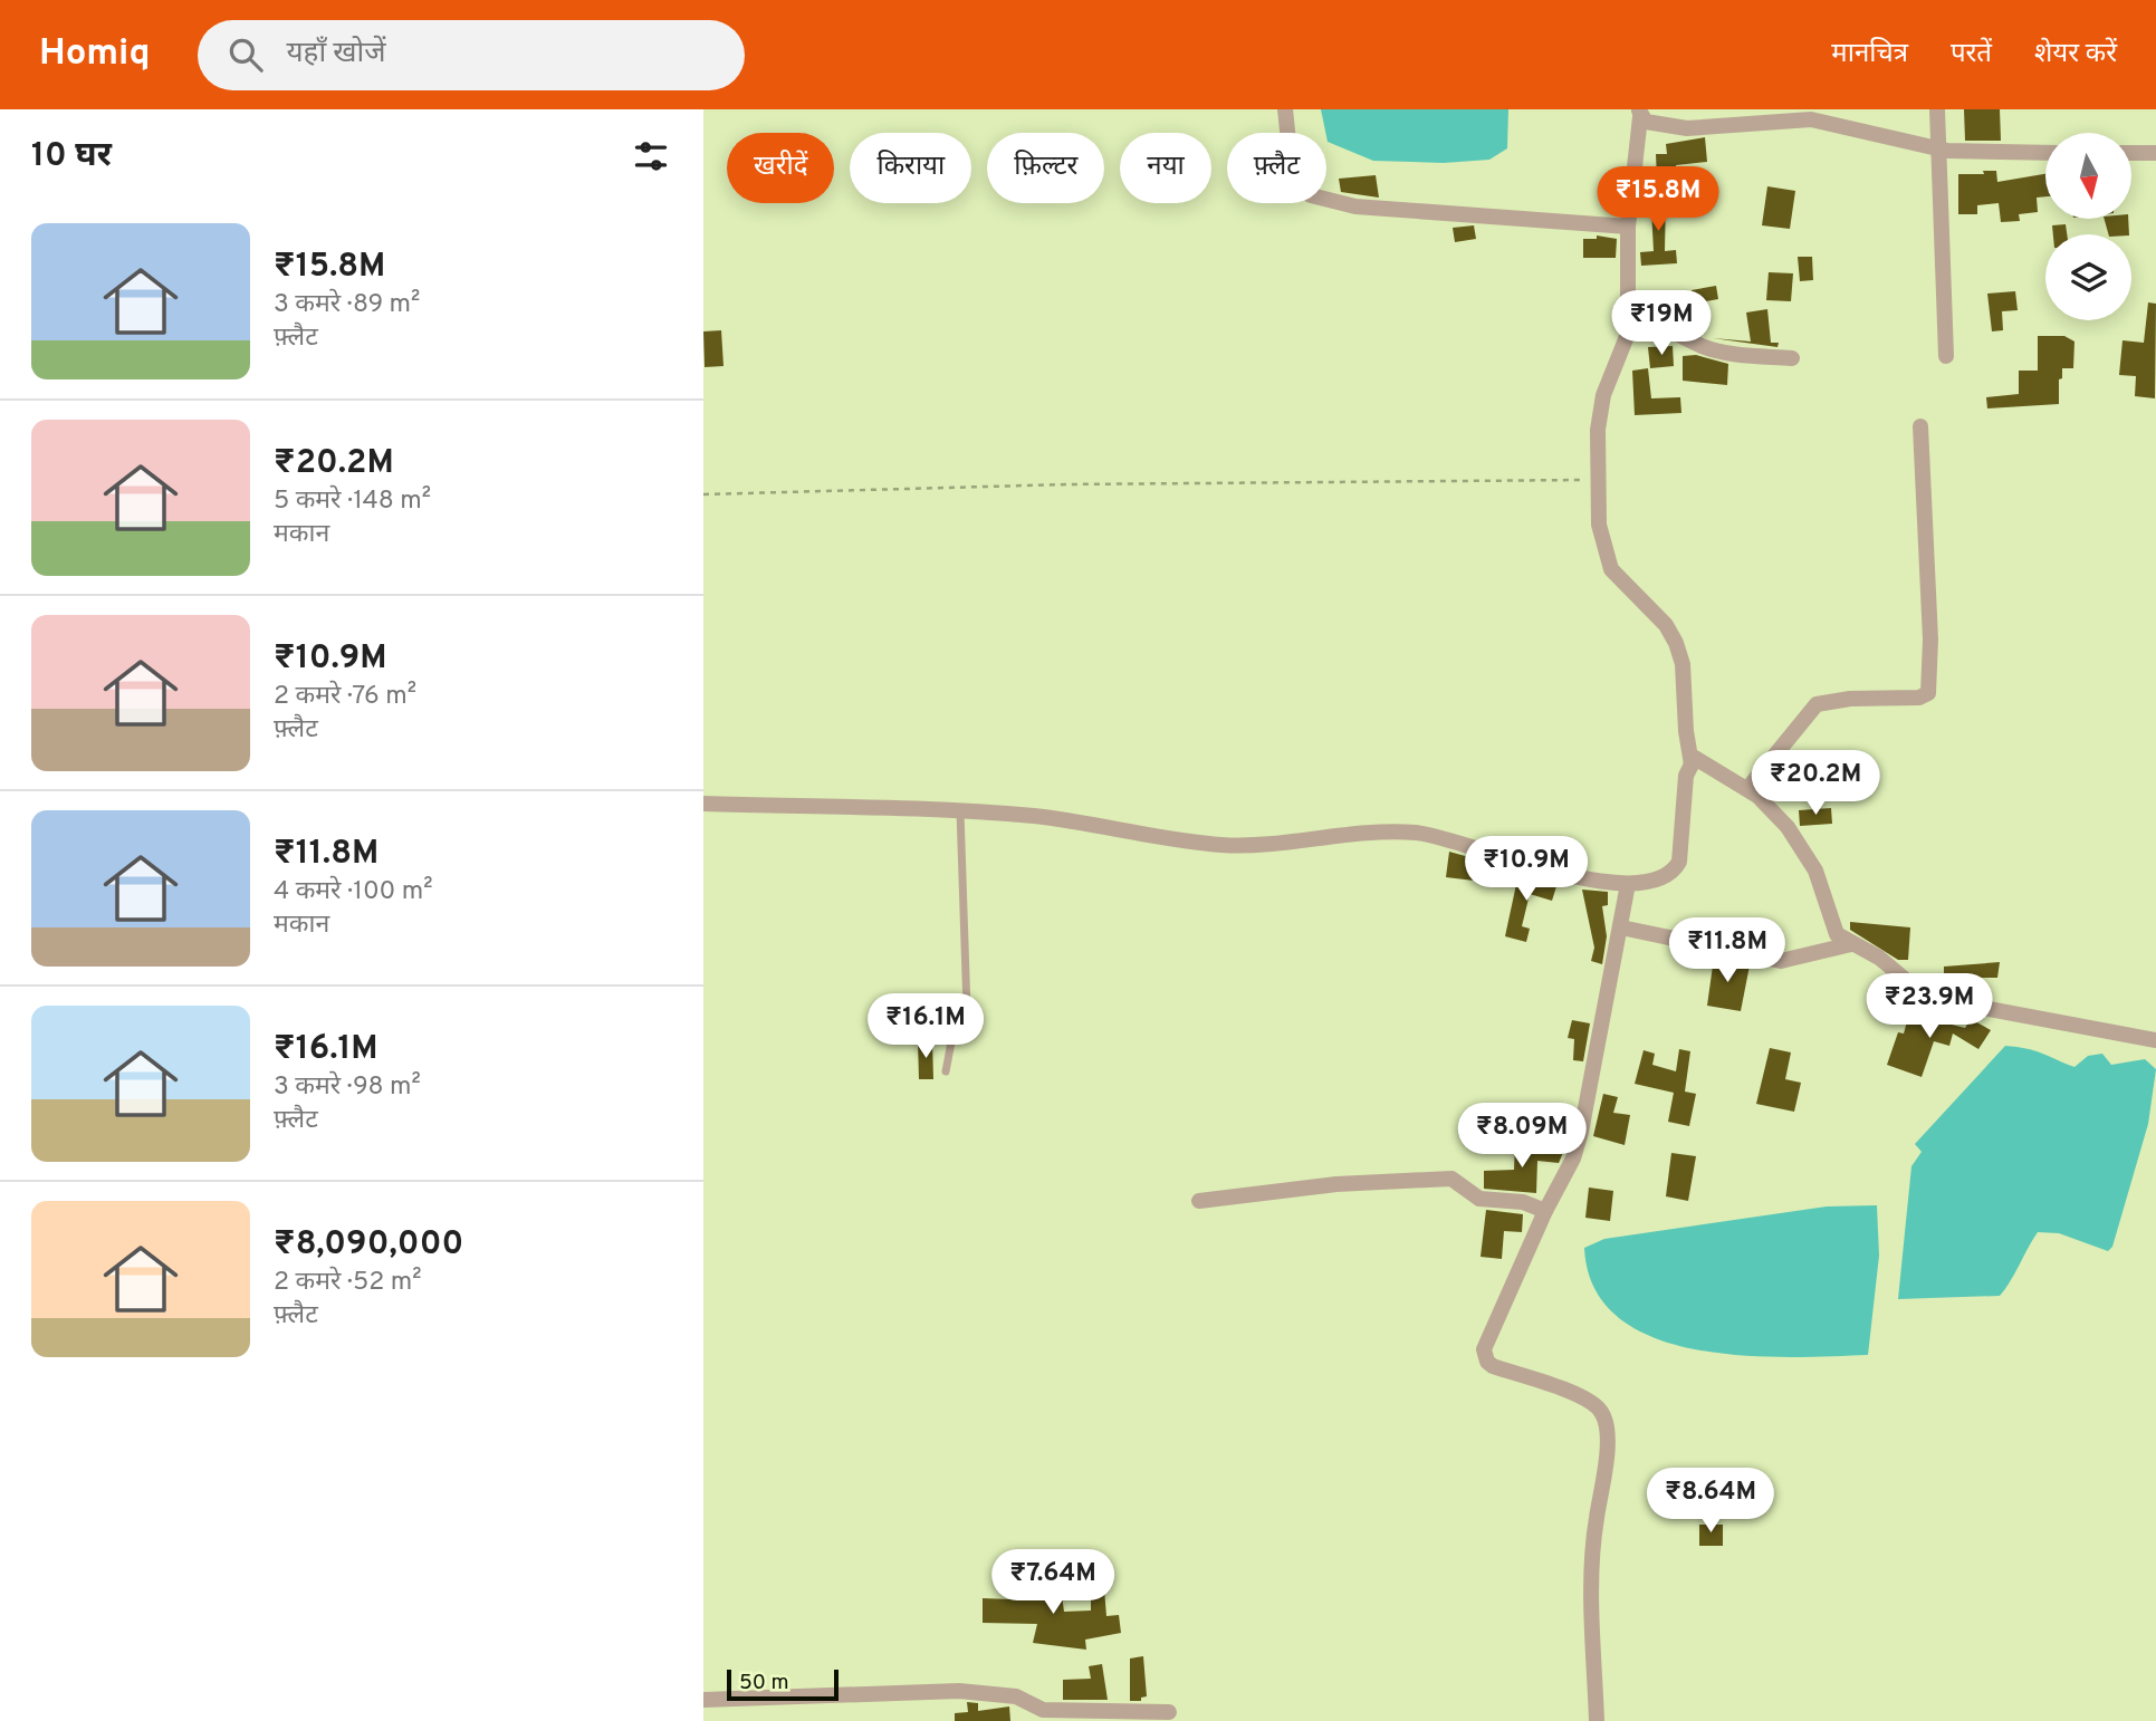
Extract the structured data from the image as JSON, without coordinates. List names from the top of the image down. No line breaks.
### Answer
{"scale_bar":"50 m","north":"bottom","page":{"header":"Homiq","search":"यहाँ खोजें","nav":["मानचित्र","परतें","शेयर करें"],"heading":"10 घर","chip":["खरीदें","किराया","फ़िल्टर","नया","फ़्लैट"],"price":["₹15.8M","₹19M","₹20.2M","₹10.9M","₹11.8M","₹23.9M","₹16.1M","₹8.09M","₹8.64M","₹7.64M"],"list":[{"name":"₹15.8M","note":"3 कमरे · 89 m² · फ़्लैट"},{"name":"₹20.2M","note":"5 कमरे · 148 m² · मकान"},{"name":"₹10.9M","note":"2 कमरे · 76 m² · फ़्लैट"},{"name":"₹11.8M","note":"4 कमरे · 100 m² · मकान"},{"name":"₹16.1M","note":"3 कमरे · 98 m² · फ़्लैट"},{"name":"₹8,090,000","note":"2 कमरे · 52 m² · फ़्लैट"}],"scale":"50 m"}}
